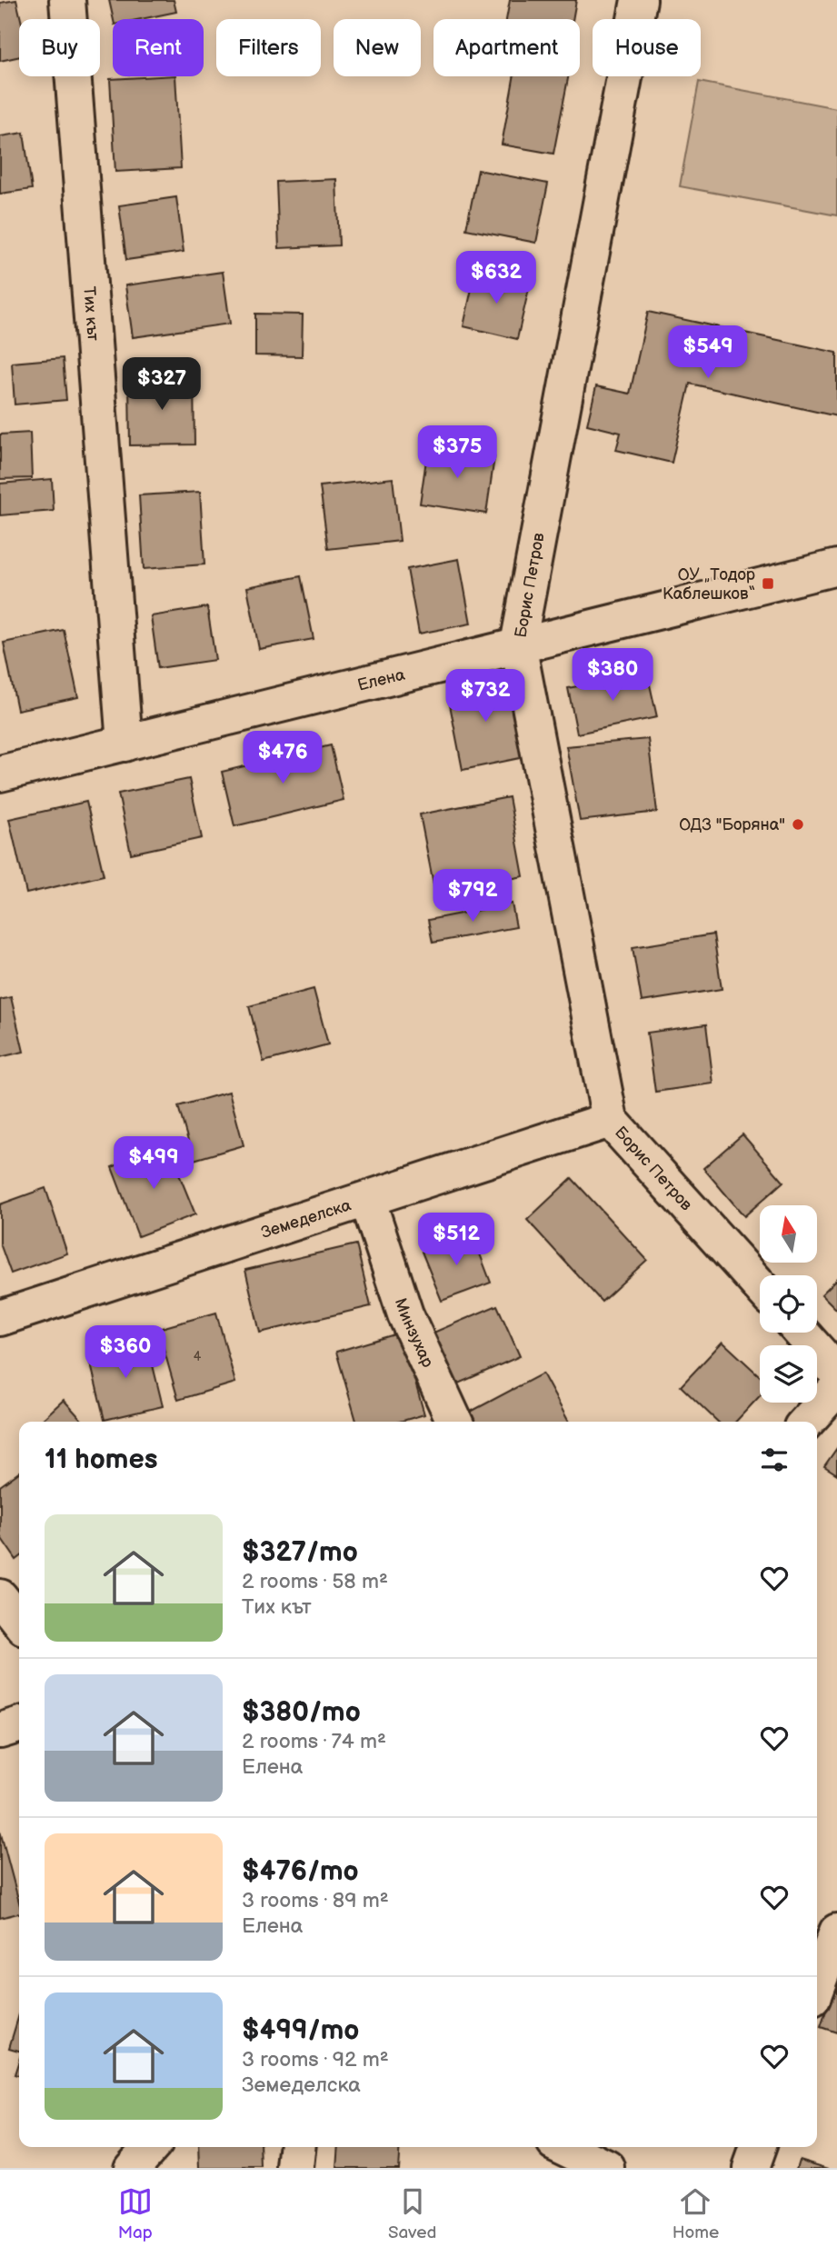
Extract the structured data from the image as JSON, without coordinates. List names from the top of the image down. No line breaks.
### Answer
{"streets":{"street":["Тих кът","Борис Петров","Елена","Земеделска","Минзухар"]},"crossings":[["Тих кът","Елена"],["Борис Петров","Елена"],["Борис Петров","Земеделска"],["Земеделска","Минзухар"]],"places":{"transit":["ОУ „Тодор Каблешков“"],"other":["ОДЗ \"Боряна\""]},"house_numbers":["4"],"north":"top","page":{"chip":["Buy","Rent","Filters","New","Apartment","House"],"price":["$632","$549","$327","$375","$380","$732","$476","$792","$499","$512","$360"],"heading":"11 homes","list":[{"name":"$327/mo","note":"2 rooms · 58 m² · Тих кът"},{"name":"$380/mo","note":"2 rooms · 74 m² · Елена"},{"name":"$476/mo","note":"3 rooms · 89 m² · Елена"},{"name":"$499/mo","note":"3 rooms · 92 m² · Земеделска"}],"tabs":["Map","Saved","Home"]}}
